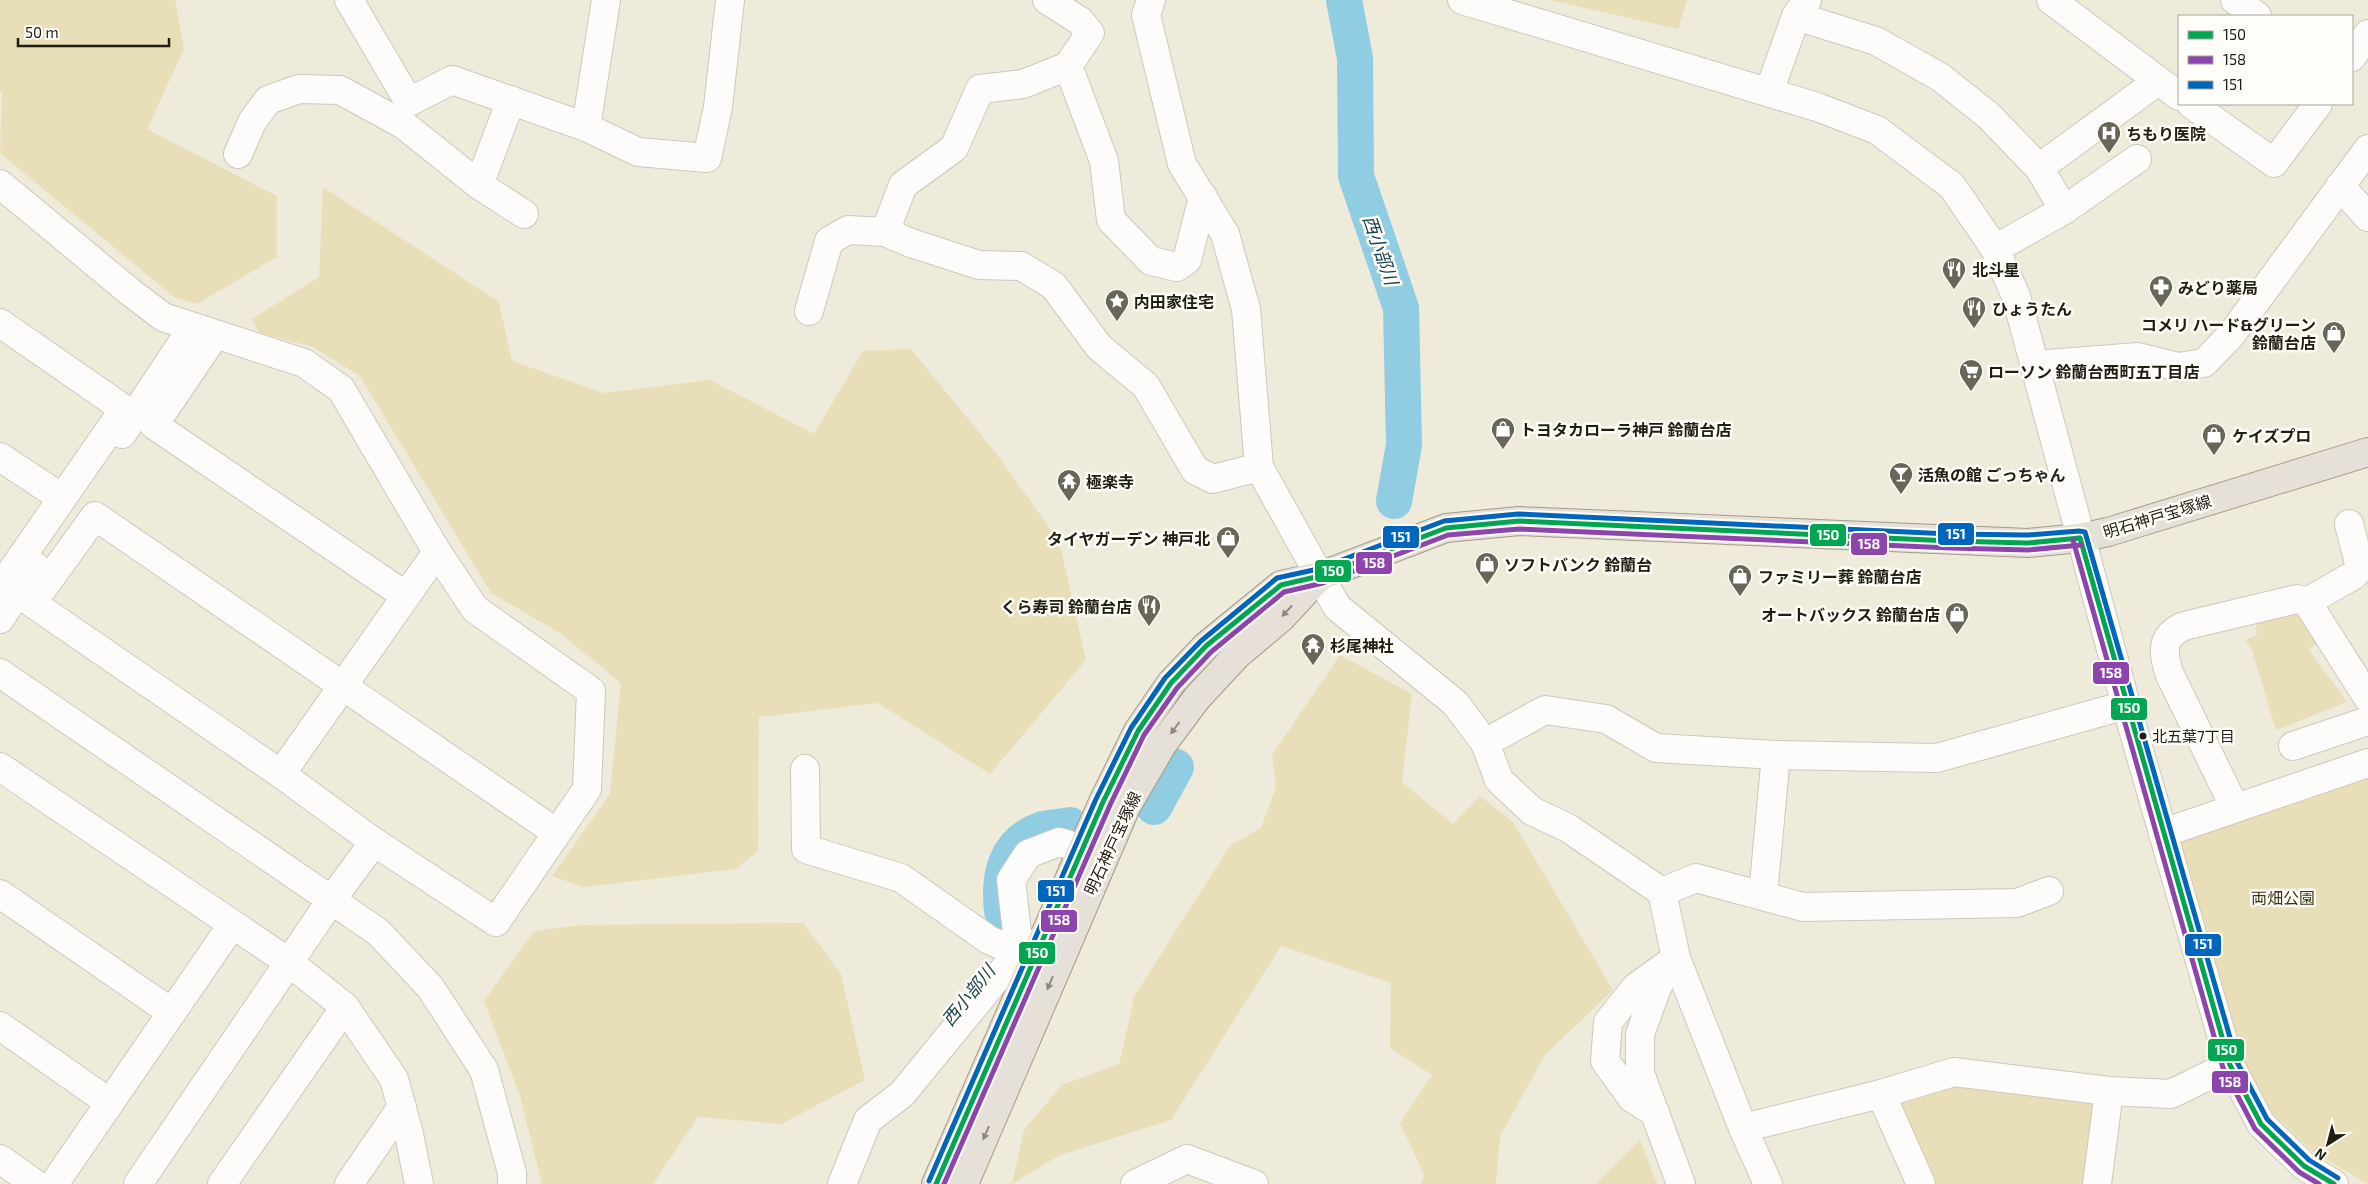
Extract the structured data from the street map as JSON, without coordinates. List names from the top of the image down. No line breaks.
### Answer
{"streets":{"main road":["明石神戸宝塚線"]},"water":["西小部川"],"parks":["両畑公園"],"places":{"hospital":["ちもり医院"],"restaurant":["北斗星","ひょうたん","くら寿司 鈴蘭台店"],"pharmacy":["みどり薬局"],"place":["内田家住宅"],"shop":["コメリ ハード&グリーン 鈴蘭台店","トヨタカローラ神戸 鈴蘭台店","ケイズプロ","タイヤガーデン 神戸北","ソフトバンク 鈴蘭台","ファミリー葬 鈴蘭台店","オートバックス 鈴蘭台店"],"supermarket":["ローソン 鈴蘭台西町五丁目店"],"bar":["活魚の館 ごっちゃん"],"temple":["極楽寺","杉尾神社"],"other":["北五葉7丁目"]},"lines":["transit line 151","transit line 150","transit line 158"],"legend":["150","158","151"],"scale_bar":"50 m","north":"bottom left"}
